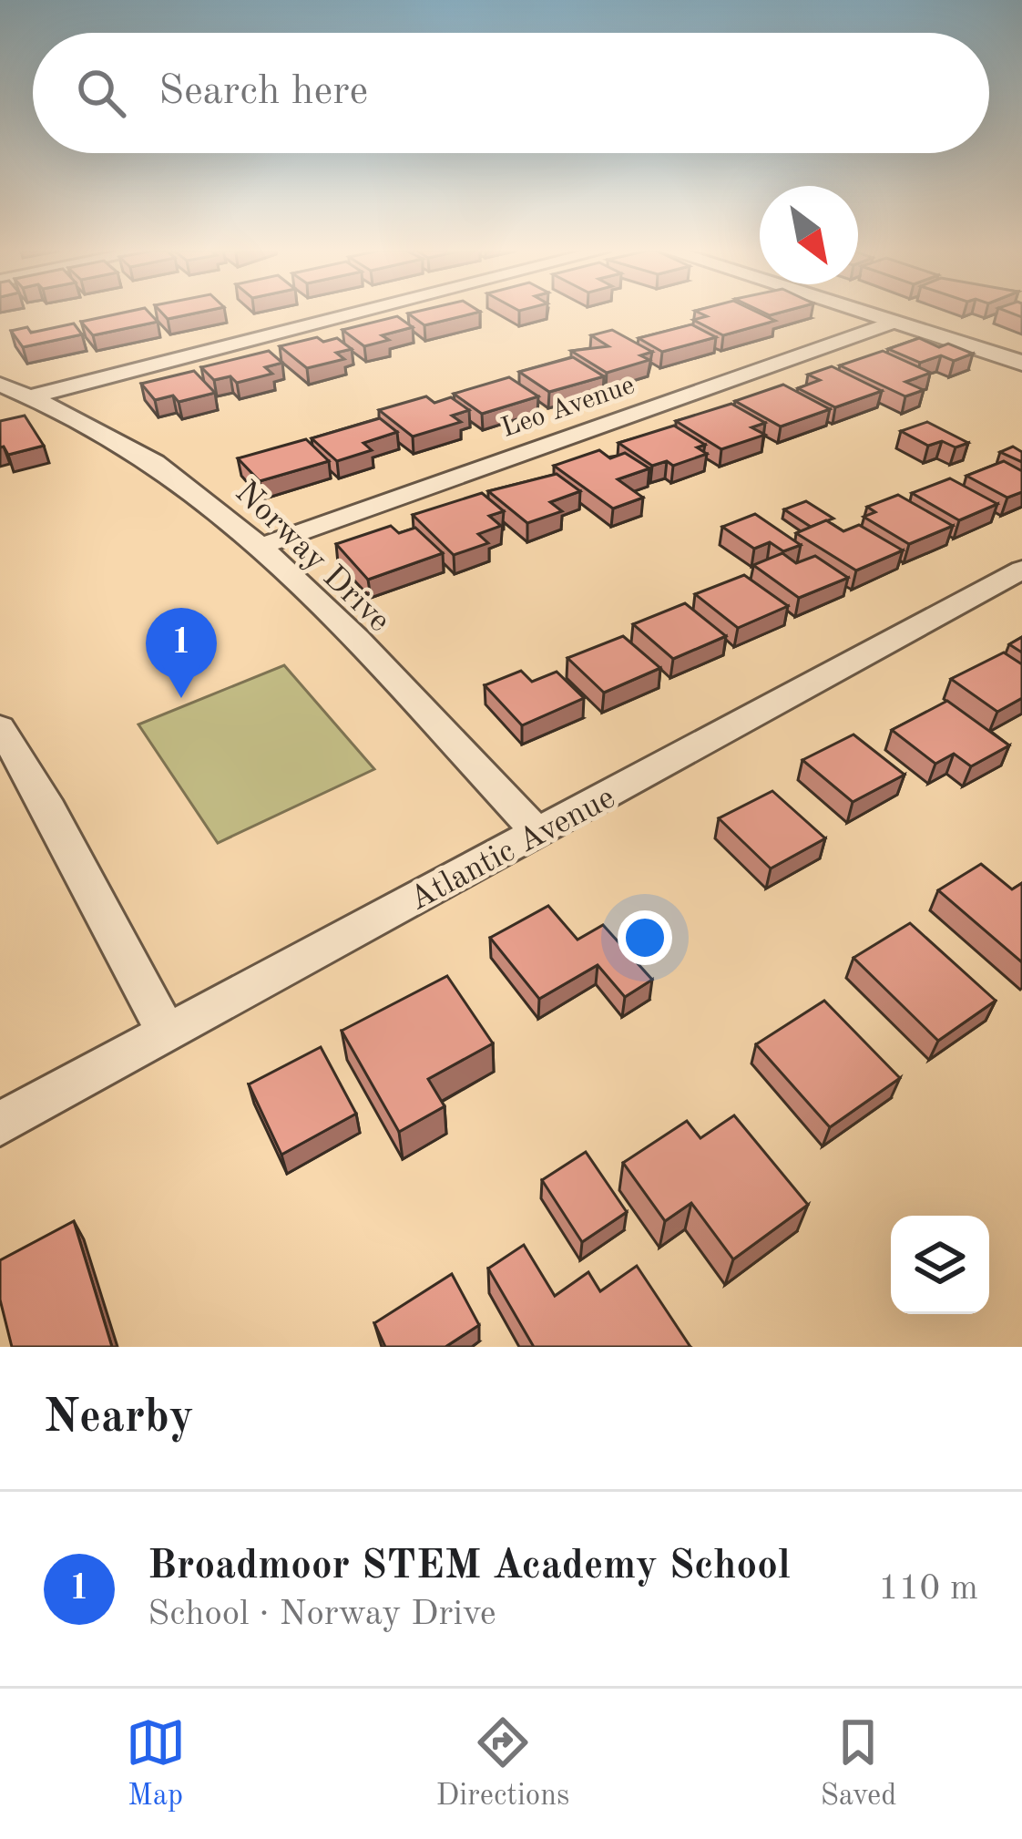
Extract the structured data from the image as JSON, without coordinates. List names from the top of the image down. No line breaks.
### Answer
{"streets":{"street":["Leo Avenue","Norway Drive","Atlantic Avenue"]},"crossings":[["Leo Avenue","Norway Drive"],["Norway Drive","Atlantic Avenue"]],"north":"bottom right","page":{"search":"Search here","pins":"1","heading":"Nearby","list":[{"mark":"1","name":"Broadmoor STEM Academy School","note":"School · Norway Drive","value":"110 m"}],"nav":["Map","Directions","Saved"]}}
